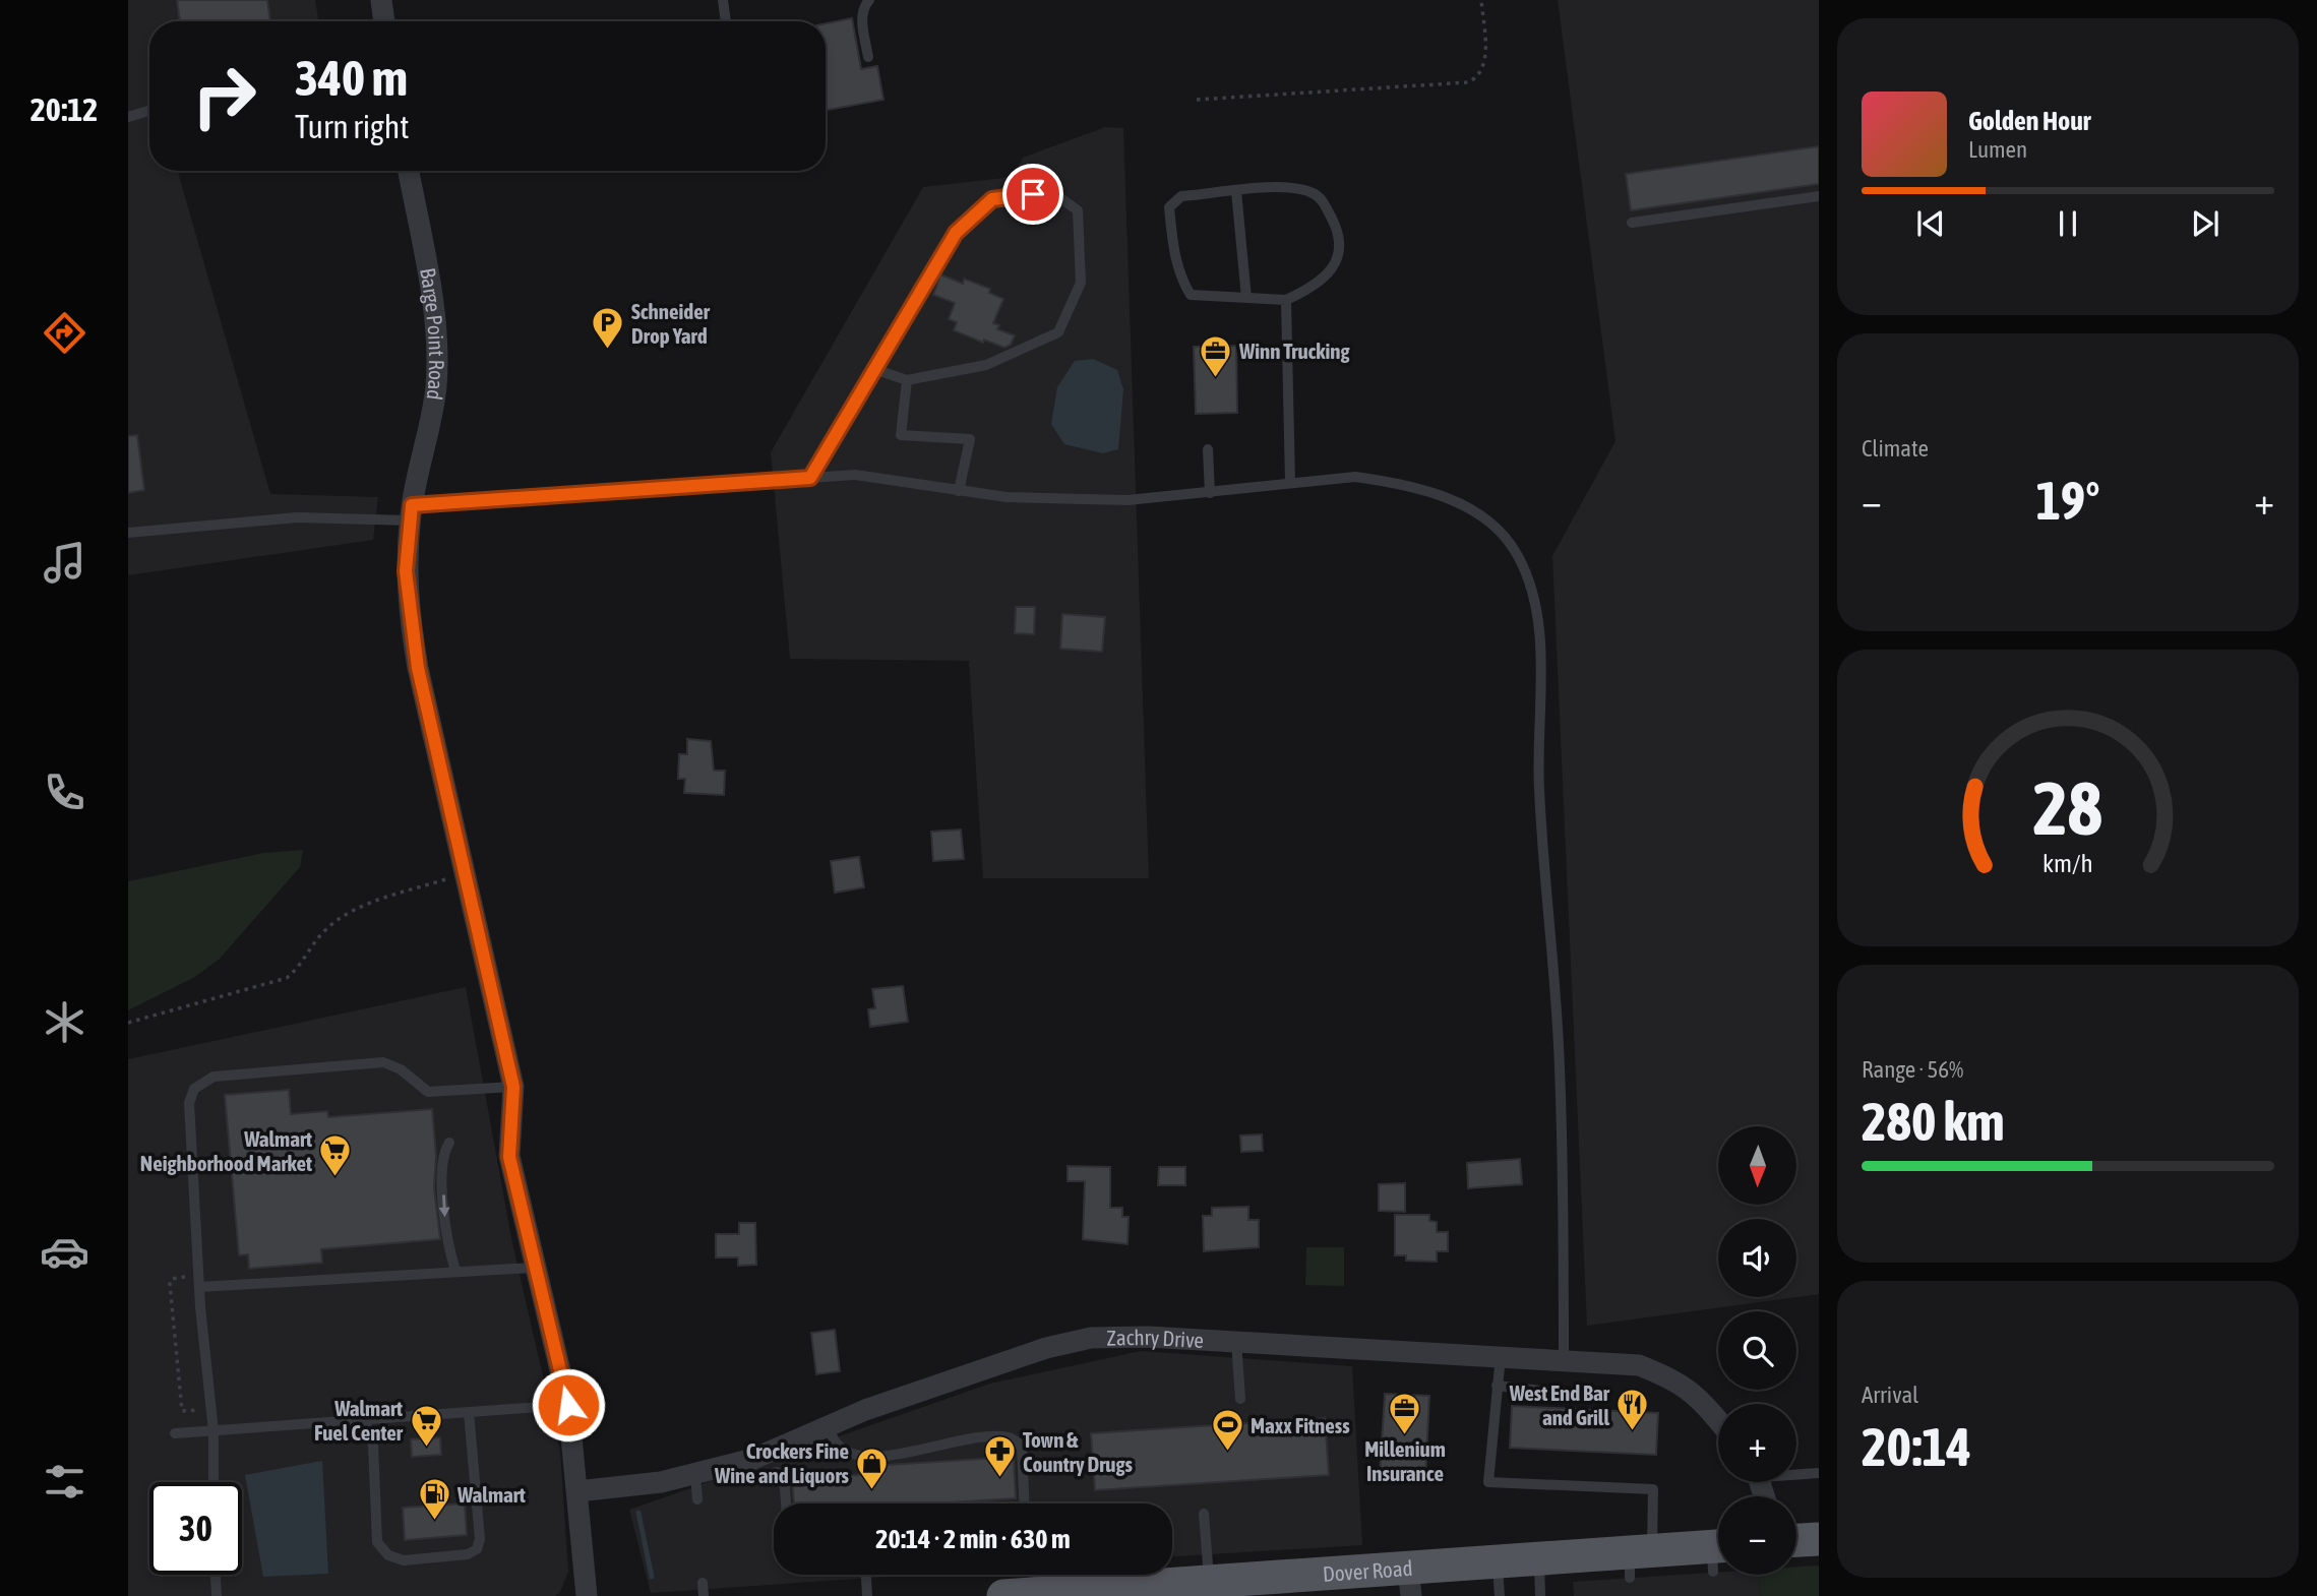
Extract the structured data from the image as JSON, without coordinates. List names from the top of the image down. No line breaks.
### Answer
{"streets":{"main road":["Dover Road"],"street":["Barge Point Road","Zachry Drive"]},"crossings":[["Barge Point Road","Zachry Drive"]],"places":{"parking":["Schneider Drop Yard"],"office":["Winn Trucking","Millenium Insurance"],"supermarket":["Walmart Neighborhood Market","Walmart Fuel Center"],"restaurant":["West End Bar and Grill"],"sports":["Maxx Fitness"],"pharmacy":["Town & Country Drugs"],"shop":["Crockers Fine Wine and Liquors"],"fuel station":["Walmart"]},"north":"bottom","page":{"tabs":"20:12","turn":["340 m","Turn right"],"song":["Golden Hour","Lumen"],"tile":["Climate",["Range · 56%","280 km"],["Arrival","20:14"]],"heat":["−","19°","+"],"map_buttons":["+","−"],"limit":"30","trip":"20:14 · 2 min · 630 m","gauge":["28","km/h"]}}
